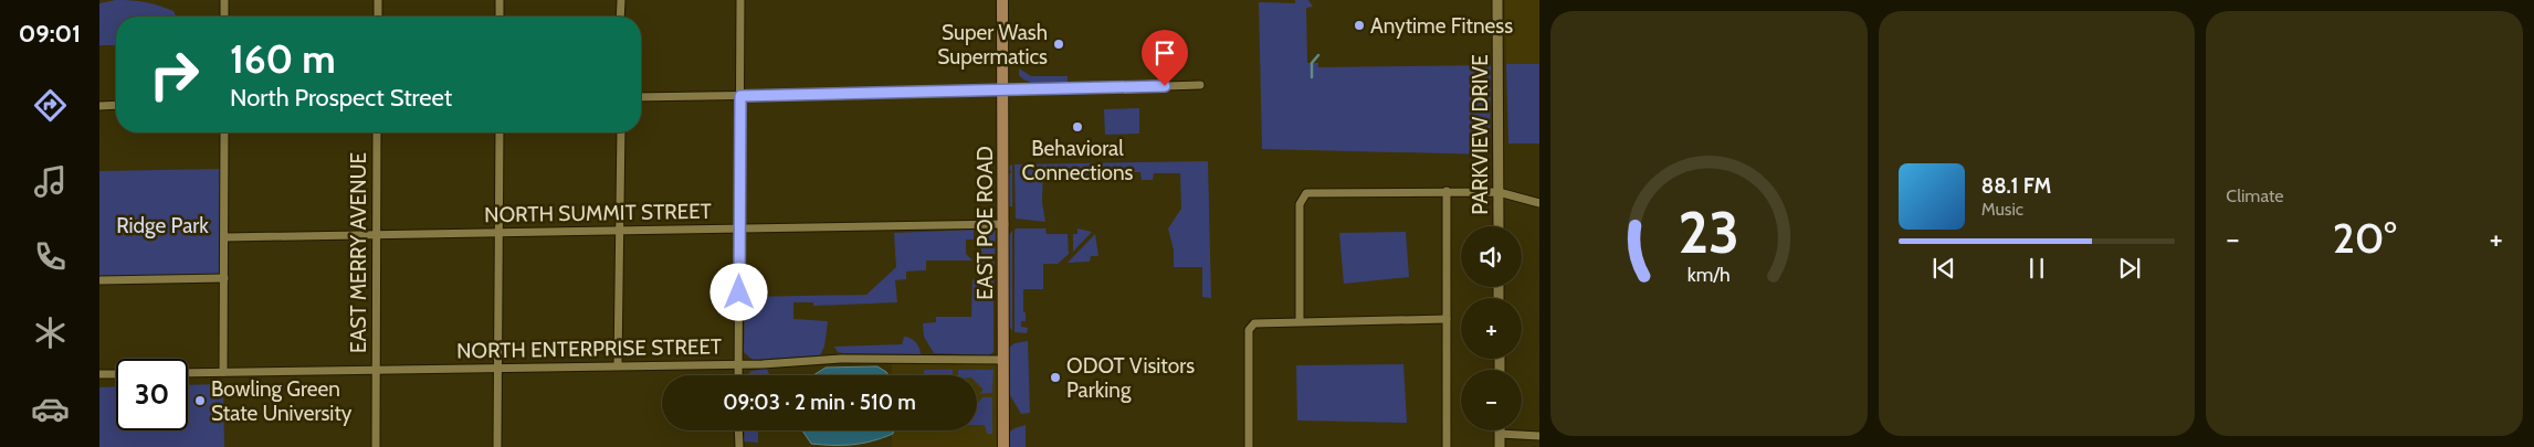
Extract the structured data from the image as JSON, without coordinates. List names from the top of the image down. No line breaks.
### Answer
{"streets":{"main road":["EAST POE ROAD"],"street":["PARKVIEW DRIVE","NORTH SUMMIT STREET","EAST MERRY AVENUE","NORTH ENTERPRISE STREET"]},"crossings":[["NORTH SUMMIT STREET","EAST POE ROAD"],["NORTH SUMMIT STREET","EAST MERRY AVENUE"],["EAST POE ROAD","NORTH ENTERPRISE STREET"],["EAST MERRY AVENUE","NORTH ENTERPRISE STREET"]],"parks":["Ridge Park"],"places":["Anytime Fitness","Super Wash Supermatics","Behavioral Connections","ODOT Visitors Parking","Bowling Green State University"],"page":{"tabs":"09:01","tile":"Climate","turn":["160 m","North Prospect Street"],"song":["88.1 FM","Music"],"heat":["−","20°","+"],"map_buttons":["+","−"],"limit":"30","trip":"09:03 · 2 min · 510 m","gauge":["23","km/h"]}}
